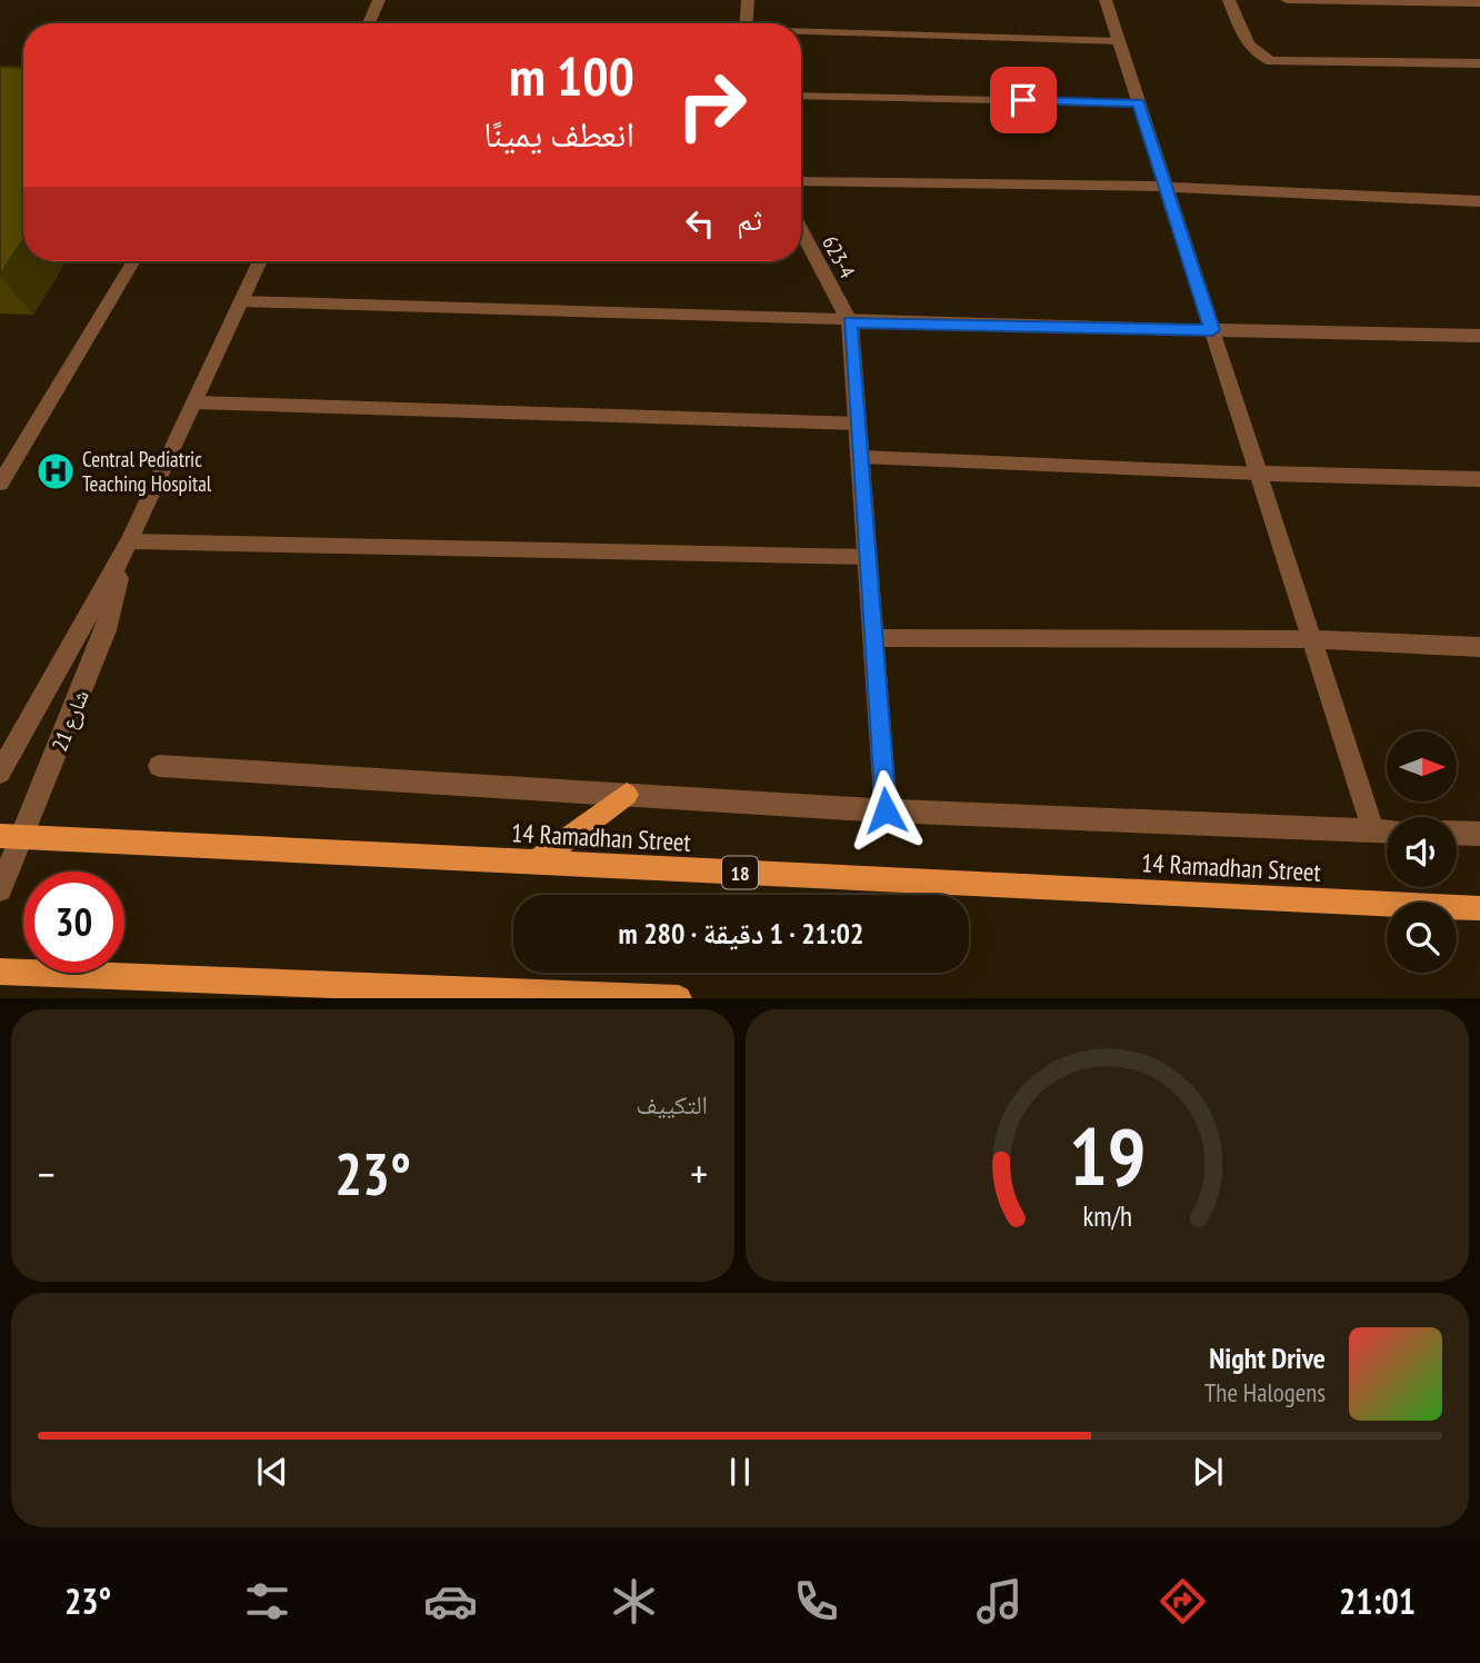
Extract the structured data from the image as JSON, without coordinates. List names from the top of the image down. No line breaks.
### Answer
{"streets":{"main road":["14 Ramadhan Street","18"],"street":["623-4","شارع 21"]},"crossings":[["شارع 21","14 Ramadhan Street"]],"places":{"hospital":["Central Pediatric Teaching Hospital"]},"north":"right","page":{"turn":["100 m","انعطف يمينًا"],"then":"ثم","limit":"30","trip":"21:02 · 1 دقيقة · 280 m","tile":"التكييف","heat":["−","23°","+"],"song":["Night Drive","The Halogens"],"tabs":["21:01","23°"],"gauge":["19","km/h"]}}
